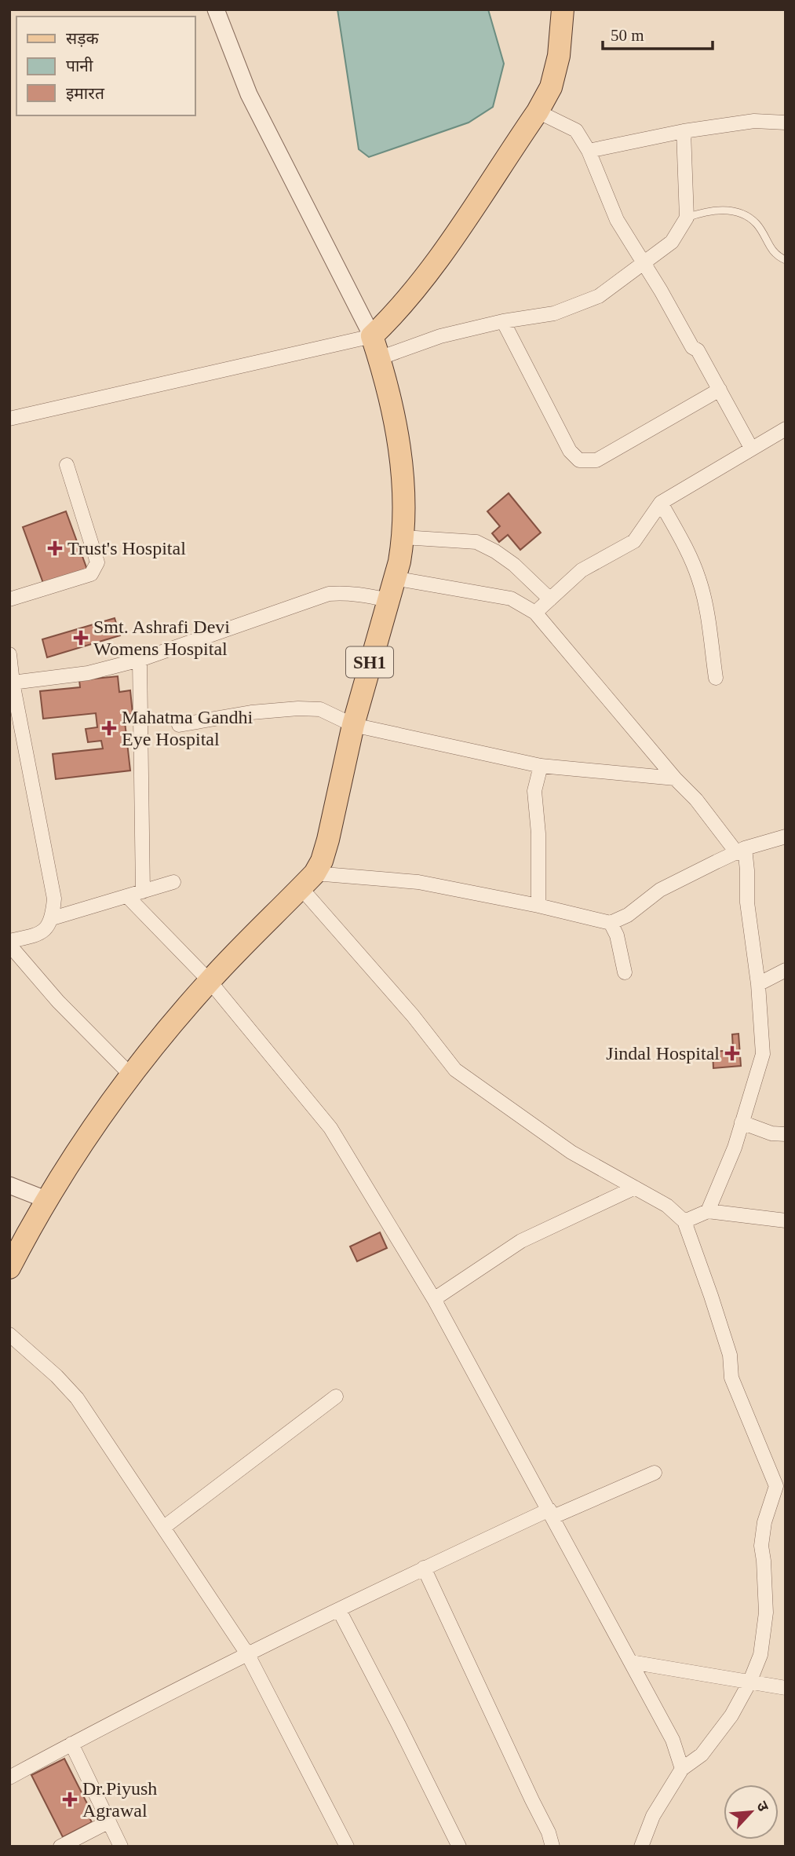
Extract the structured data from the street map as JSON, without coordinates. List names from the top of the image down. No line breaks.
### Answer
{"streets":{"main road":["SH1"]},"places":{"health":["Trust's Hospital","Smt. Ashrafi Devi Womens Hospital","Mahatma Gandhi Eye Hospital","Jindal Hospital","Dr.Piyush Agrawal"]},"legend":["सड़क","पानी","इमारत"],"scale_bar":"50 m","north":"top right"}
